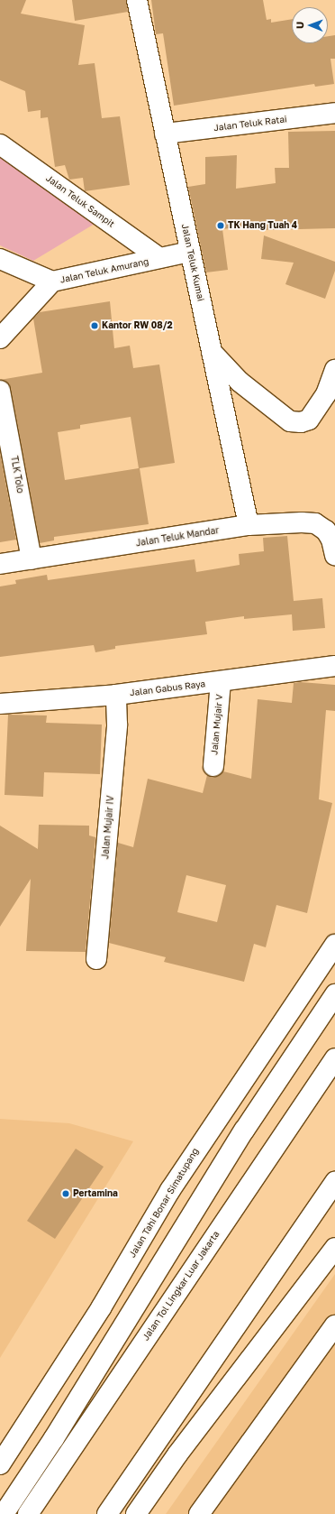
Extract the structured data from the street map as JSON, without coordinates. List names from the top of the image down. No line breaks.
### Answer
{"streets":{"main road":["Jalan Teluk Ratai","Jalan Teluk Sampit","Jalan Teluk Kumai","Jalan Teluk Amurang","TLK Tolo","Jalan Teluk Mandar","Jalan Gabus Raya","Jalan Mujair V","Jalan Mujair IV","Jalan Tahi Bonar Simatupang","Jalan Tol Lingkar Luar Jakarta"]},"crossings":[["Jalan Teluk Ratai","Jalan Teluk Kumai"],["Jalan Teluk Sampit","Jalan Teluk Amurang"],["Jalan Teluk Kumai","Jalan Teluk Amurang"],["Jalan Teluk Kumai","Jalan Teluk Mandar"],["TLK Tolo","Jalan Teluk Mandar"],["Jalan Gabus Raya","Jalan Mujair V"],["Jalan Gabus Raya","Jalan Mujair IV"]],"places":["TK Hang Tuah 4","Kantor RW 08/2","Pertamina"],"north":"left"}
